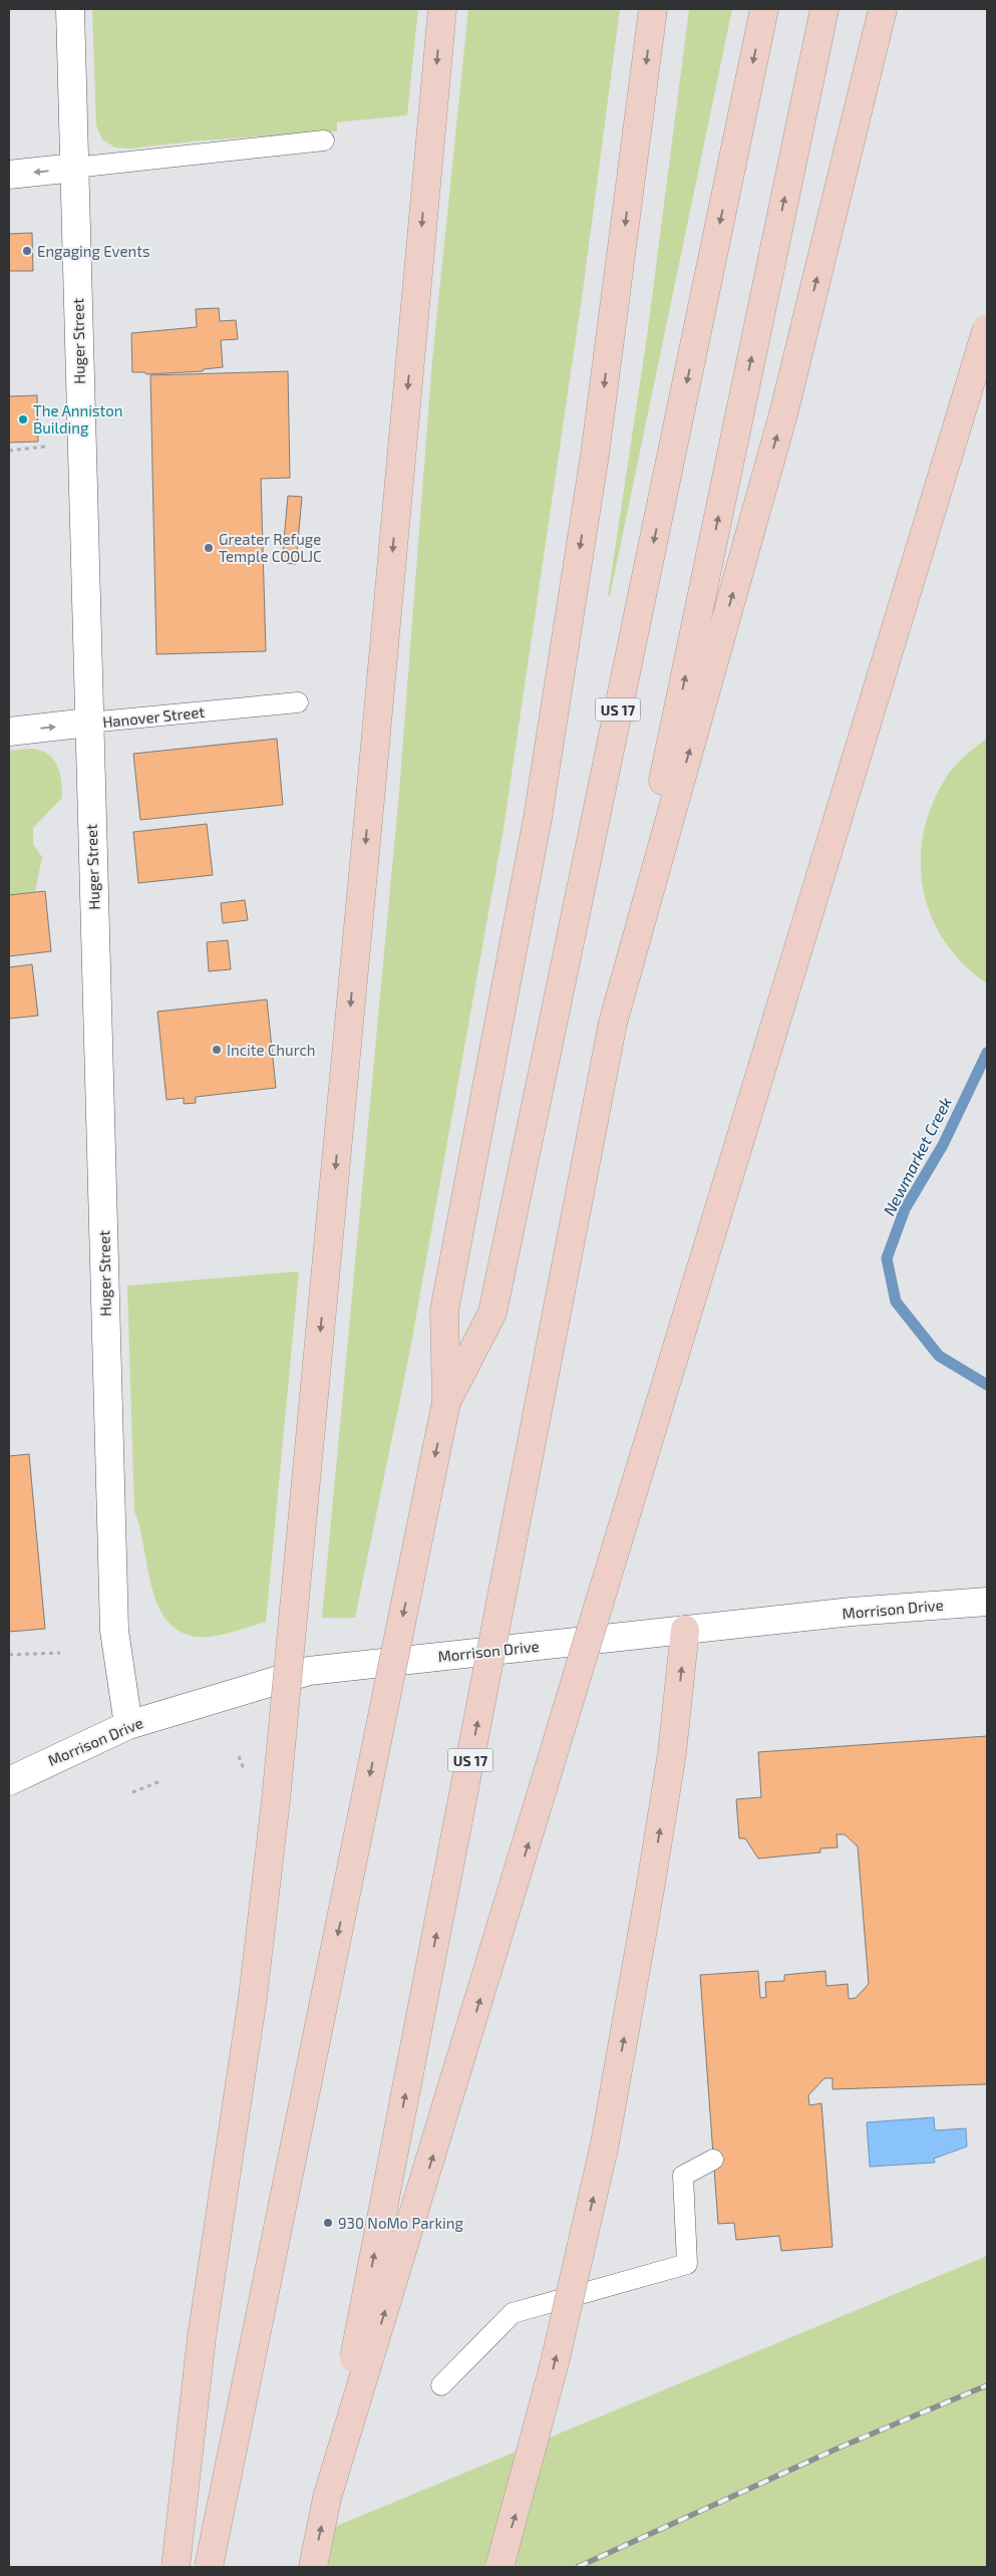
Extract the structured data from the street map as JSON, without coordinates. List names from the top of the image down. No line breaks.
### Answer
{"streets":{"highway":["US 17"],"street":["Huger Street","Hanover Street","Morrison Drive"]},"crossings":[["Huger Street","Hanover Street"],["Huger Street","Morrison Drive"]],"water":["Newmarket Creek"],"places":["Engaging Events","The Anniston Building","Greater Refuge Temple COOLJC","Incite Church","930 NoMo Parking"]}
